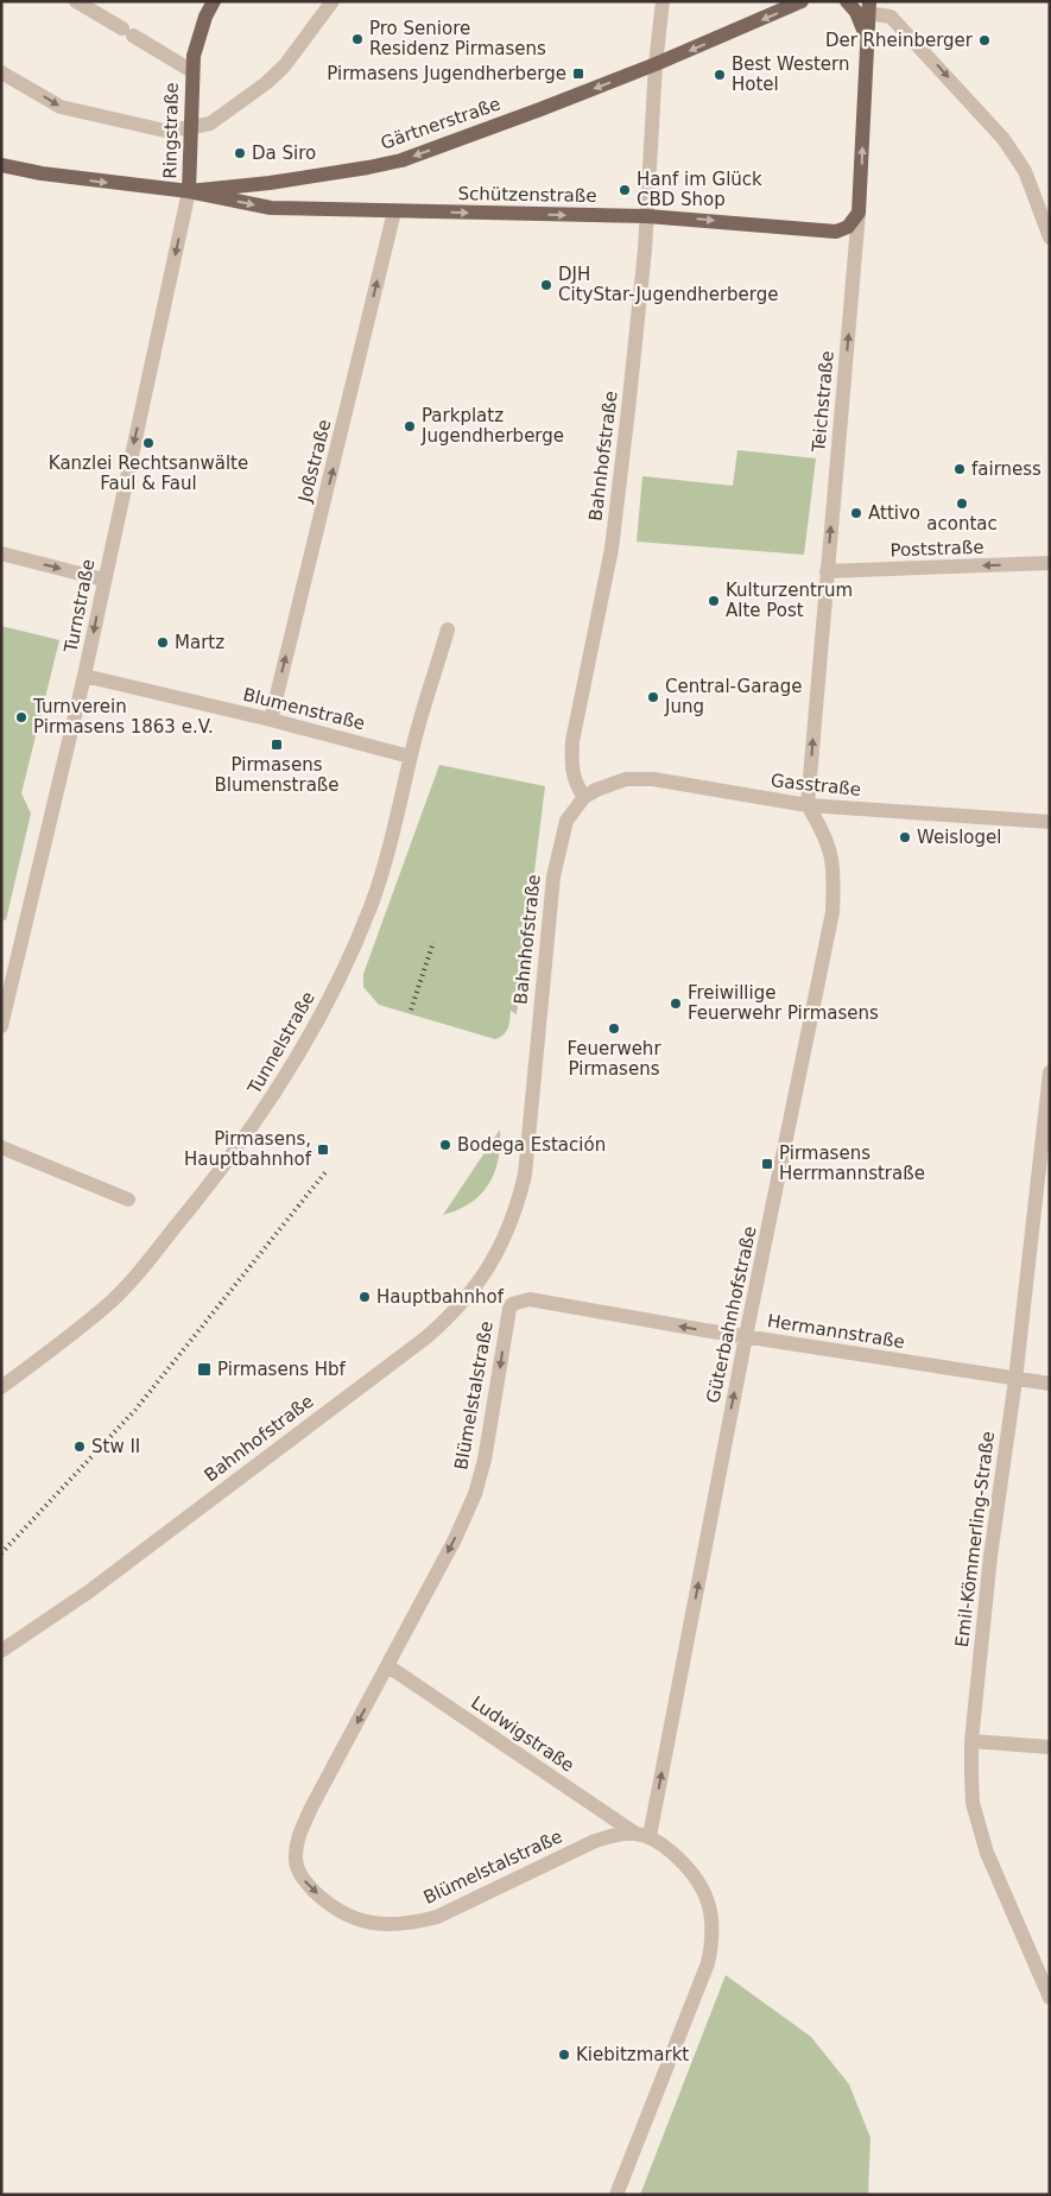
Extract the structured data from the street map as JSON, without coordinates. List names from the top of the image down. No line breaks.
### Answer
{"streets":{"main road":["Gärtnerstraße","Ringstraße","Schützenstraße","Teichstraße"],"street":["Bahnhofstraße","Joßstraße","Poststraße","Turnstraße","Blumenstraße","Gasstraße","Tunnelstraße","Güterbahnhofstraße","Hermannstraße","Blümelstalstraße","Emil-Kömmerling-Straße","Ludwigstraße"]},"crossings":[["Gärtnerstraße","Ringstraße"],["Gärtnerstraße","Schützenstraße"],["Gärtnerstraße","Bahnhofstraße"],["Gärtnerstraße","Turnstraße"],["Ringstraße","Schützenstraße"],["Ringstraße","Turnstraße"],["Schützenstraße","Teichstraße"],["Schützenstraße","Bahnhofstraße"],["Schützenstraße","Joßstraße"],["Schützenstraße","Turnstraße"],["Teichstraße","Poststraße"],["Teichstraße","Gasstraße"],["Teichstraße","Güterbahnhofstraße"],["Bahnhofstraße","Gasstraße"],["Joßstraße","Blumenstraße"],["Turnstraße","Blumenstraße"],["Blumenstraße","Tunnelstraße"],["Gasstraße","Güterbahnhofstraße"],["Güterbahnhofstraße","Hermannstraße"],["Güterbahnhofstraße","Blümelstalstraße"],["Hermannstraße","Blümelstalstraße"],["Hermannstraße","Emil-Kömmerling-Straße"],["Blümelstalstraße","Ludwigstraße"]],"one_way":["Schützenstraße","Teichstraße","Joßstraße","Poststraße","Turnstraße","Güterbahnhofstraße","Hermannstraße"],"places":{"other":["Pro Seniore Residenz Pirmasens","Der Rheinberger","Best Western Hotel","Da Siro","Hanf im Glück CBD Shop","DJH CityStar-Jugendherberge","Parkplatz Jugendherberge","Kanzlei Rechtsanwälte Faul & Faul","fairness","acontac","Attivo","Kulturzentrum Alte Post","Martz","Central-Garage Jung","Turnverein Pirmasens 1863 e.V.","Weislogel","Freiwillige Feuerwehr Pirmasens","Feuerwehr Pirmasens","Bodega Estación","Hauptbahnhof","Stw II","Kiebitzmarkt"],"transit":["Pirmasens Jugendherberge","Pirmasens Blumenstraße","Pirmasens, Hauptbahnhof","Pirmasens Herrmannstraße","Pirmasens Hbf"]}}
